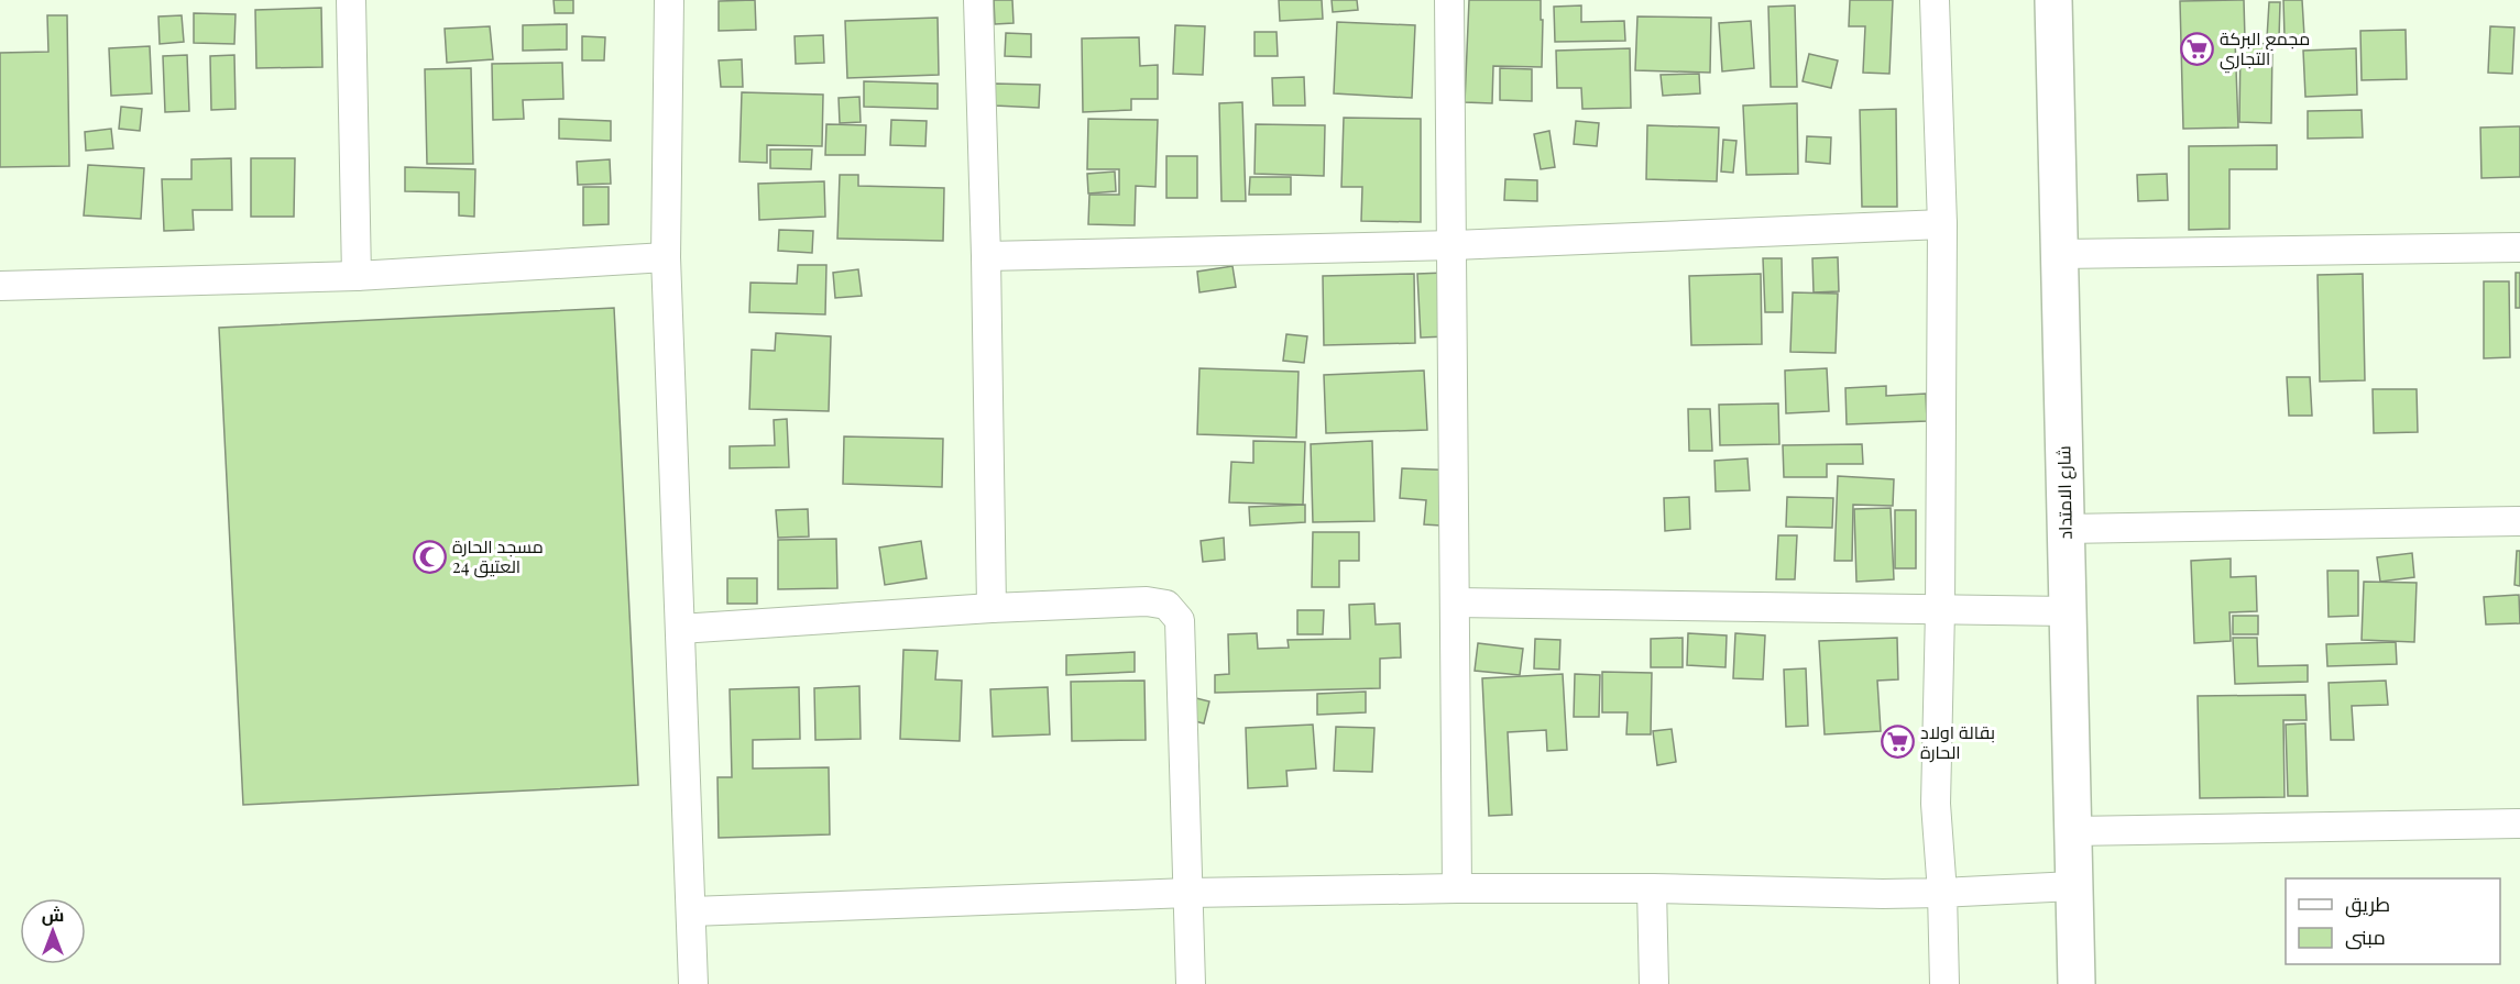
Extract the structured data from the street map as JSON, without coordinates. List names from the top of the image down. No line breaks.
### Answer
{"streets":{"street":["شارع الامتداد"]},"places":{"supermarket":["مجمع البركة التجاري","بقالة اولاد الحارة"],"mosque":["مسجد الحارة 24 العتيق"]},"legend":["طريق","مبنى"],"north":"top"}
